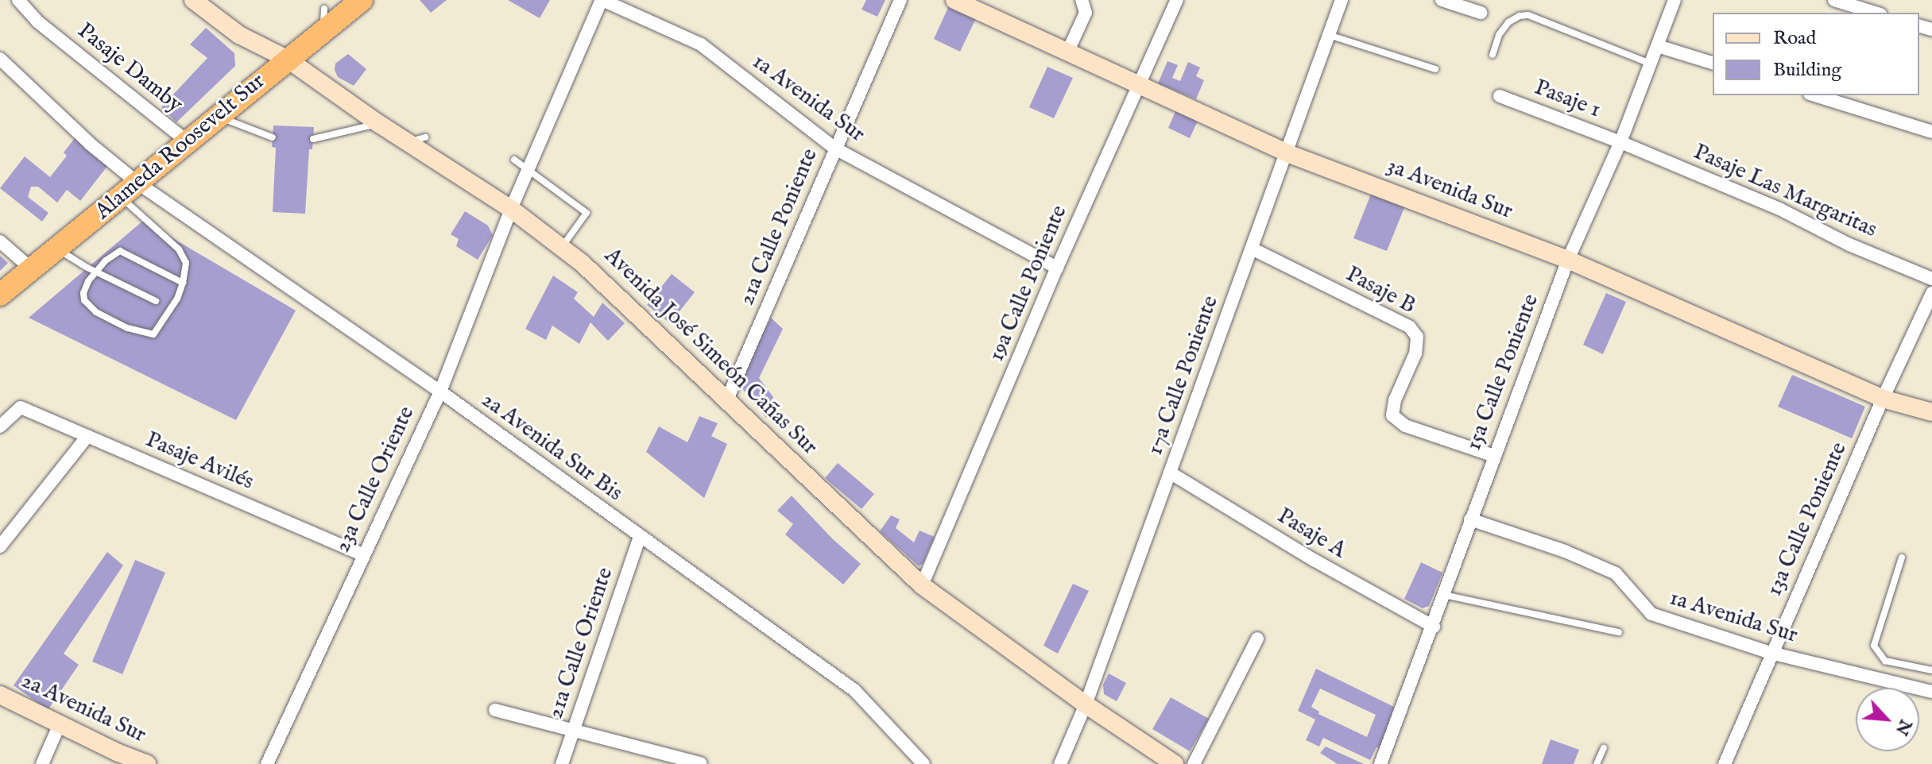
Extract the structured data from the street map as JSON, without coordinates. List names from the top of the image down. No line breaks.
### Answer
{"streets":{"highway":["Alameda Roosevelt Sur"],"street":["Pasaje Damby","1a Avenida Sur","Pasaje 1","3a Avenida Sur","Pasaje Las Margaritas","21a Calle Poniente","19a Calle Poniente","Pasaje B","Avenida José Simeón Cañas Sur","15a Calle Poniente","17a Calle Poniente","2a Avenida Sur Bis","Pasaje Avilés","23a Calle Oriente","13a Calle Poniente","Pasaje A","21a Calle Oriente","2a Avenida Sur"]},"crossings":[["Pasaje Damby","Alameda Roosevelt Sur"],["1a Avenida Sur","21a Calle Poniente"],["1a Avenida Sur","19a Calle Poniente"],["1a Avenida Sur","15a Calle Poniente"],["1a Avenida Sur","23a Calle Oriente"],["1a Avenida Sur","13a Calle Poniente"],["Pasaje 1","Pasaje Las Margaritas"],["Pasaje 1","15a Calle Poniente"],["Alameda Roosevelt Sur","Avenida José Simeón Cañas Sur"],["Alameda Roosevelt Sur","2a Avenida Sur Bis"],["3a Avenida Sur","19a Calle Poniente"],["3a Avenida Sur","15a Calle Poniente"],["3a Avenida Sur","17a Calle Poniente"],["3a Avenida Sur","13a Calle Poniente"],["Pasaje Las Margaritas","15a Calle Poniente"],["21a Calle Poniente","Avenida José Simeón Cañas Sur"],["19a Calle Poniente","Avenida José Simeón Cañas Sur"],["Pasaje B","15a Calle Poniente"],["Pasaje B","17a Calle Poniente"],["Avenida José Simeón Cañas Sur","17a Calle Poniente"],["Avenida José Simeón Cañas Sur","23a Calle Oriente"],["15a Calle Poniente","Pasaje A"],["17a Calle Poniente","Pasaje A"],["2a Avenida Sur Bis","23a Calle Oriente"],["2a Avenida Sur Bis","21a Calle Oriente"],["Pasaje Avilés","23a Calle Oriente"]],"legend":["Road","Building"],"north":"bottom right"}
